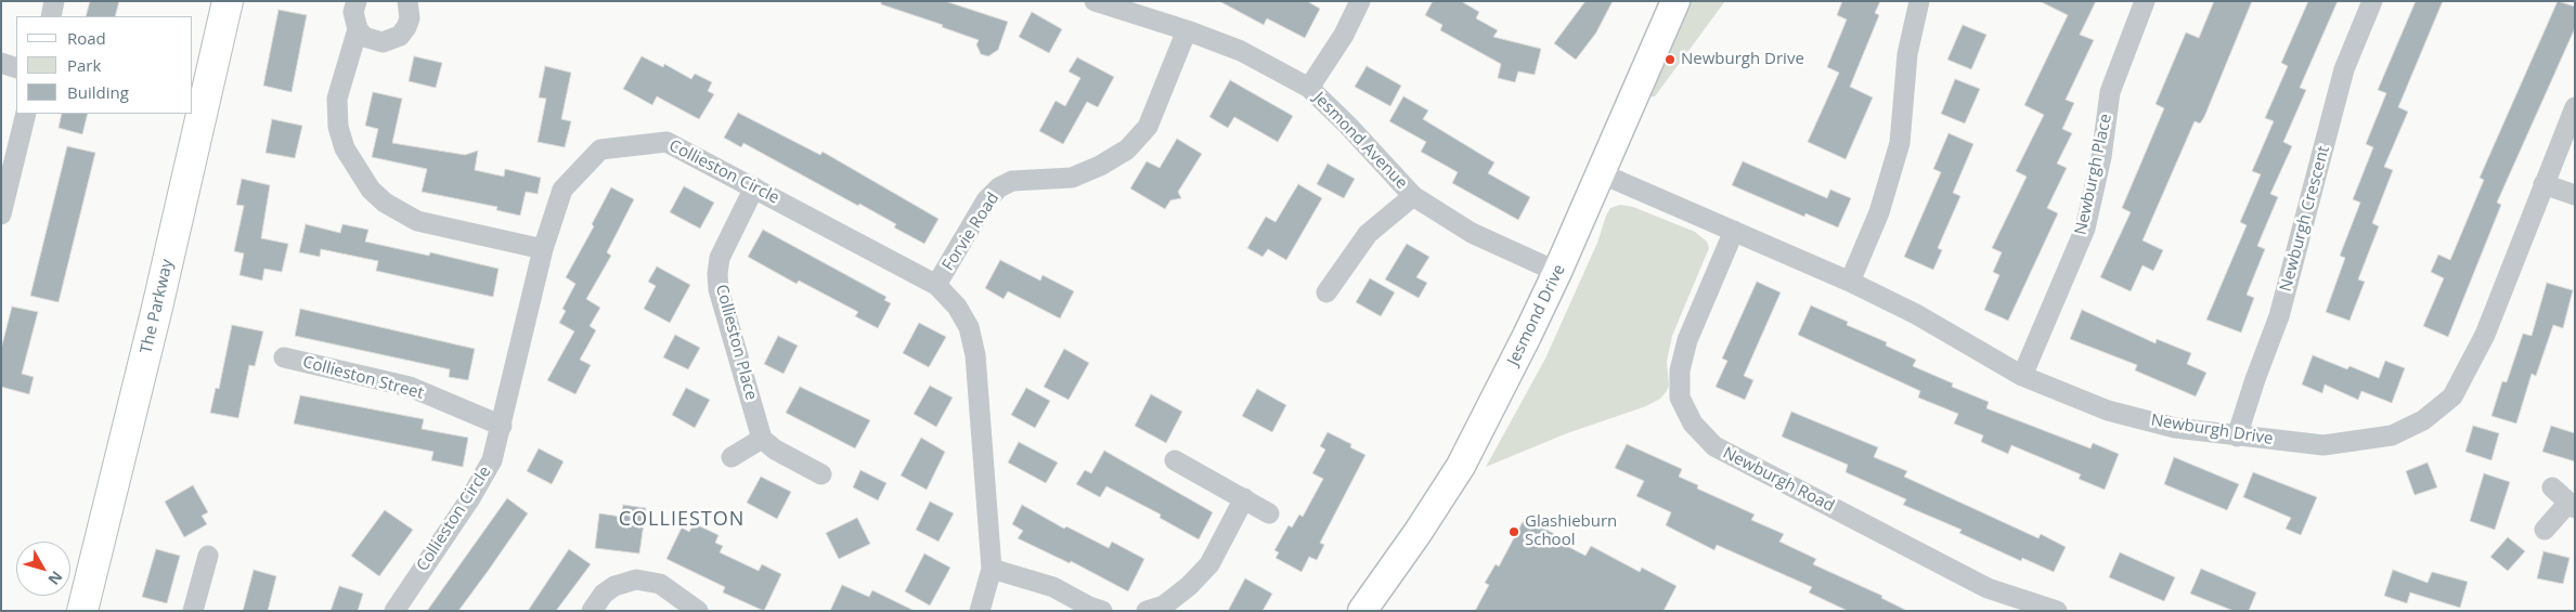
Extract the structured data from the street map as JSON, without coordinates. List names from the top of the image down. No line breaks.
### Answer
{"streets":{"main road":["The Parkway"],"street":["Jesmond Avenue","Collieston Circle","Newburgh Place","Newburgh Crescent","Forvie Road","Jesmond Drive","Collieston Place","Collieston Street","Newburgh Drive","Newburgh Road"]},"crossings":[["Jesmond Avenue","Forvie Road"],["Jesmond Avenue","Jesmond Drive"],["Collieston Circle","Forvie Road"],["Collieston Circle","Collieston Place"],["Collieston Circle","Collieston Street"],["Newburgh Place","Newburgh Drive"],["Newburgh Crescent","Newburgh Drive"],["Jesmond Drive","Newburgh Drive"],["Newburgh Drive","Newburgh Road"]],"districts":["COLLIESTON"],"places":["Newburgh Drive","Glashieburn School"],"legend":["Road","Park","Building"],"north":"bottom right"}
